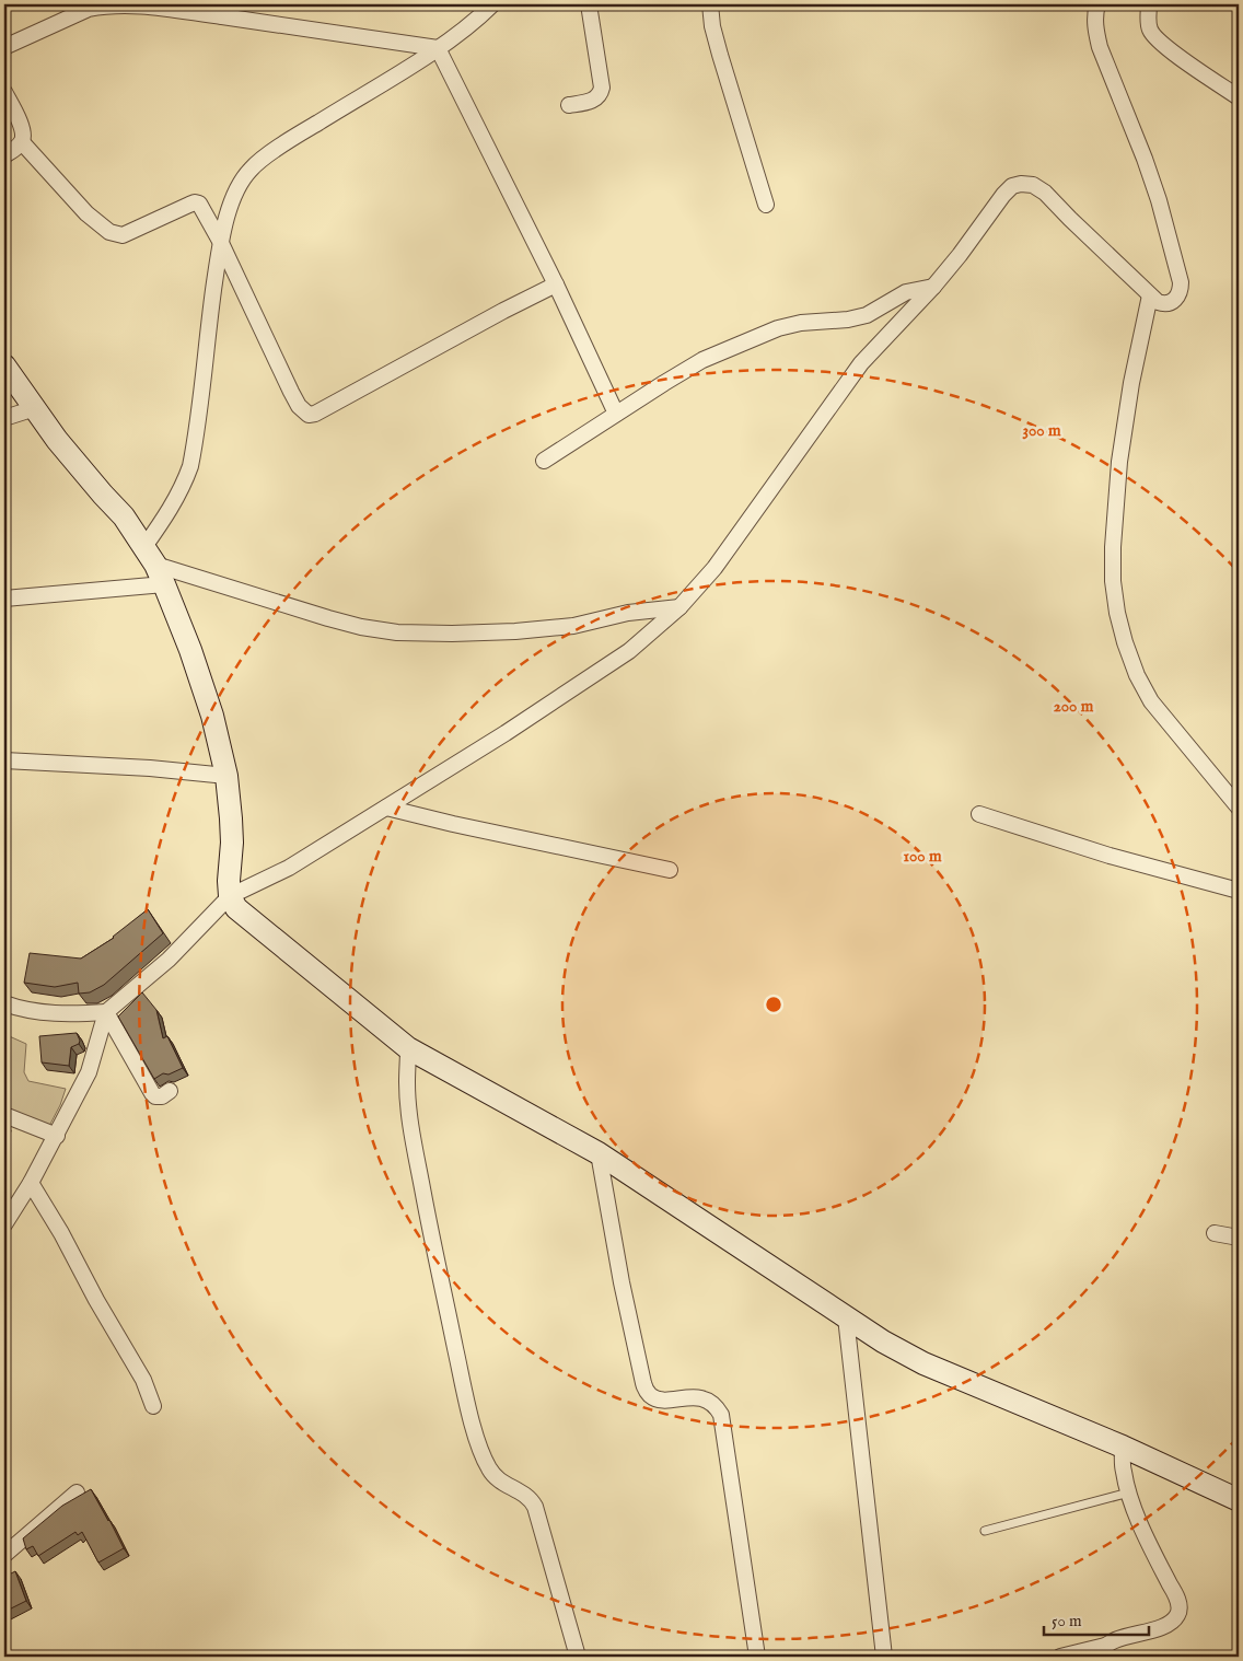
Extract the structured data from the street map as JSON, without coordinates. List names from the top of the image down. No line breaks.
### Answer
{"scale_bar":"50 m","rings":["300 m","200 m","100 m"]}
